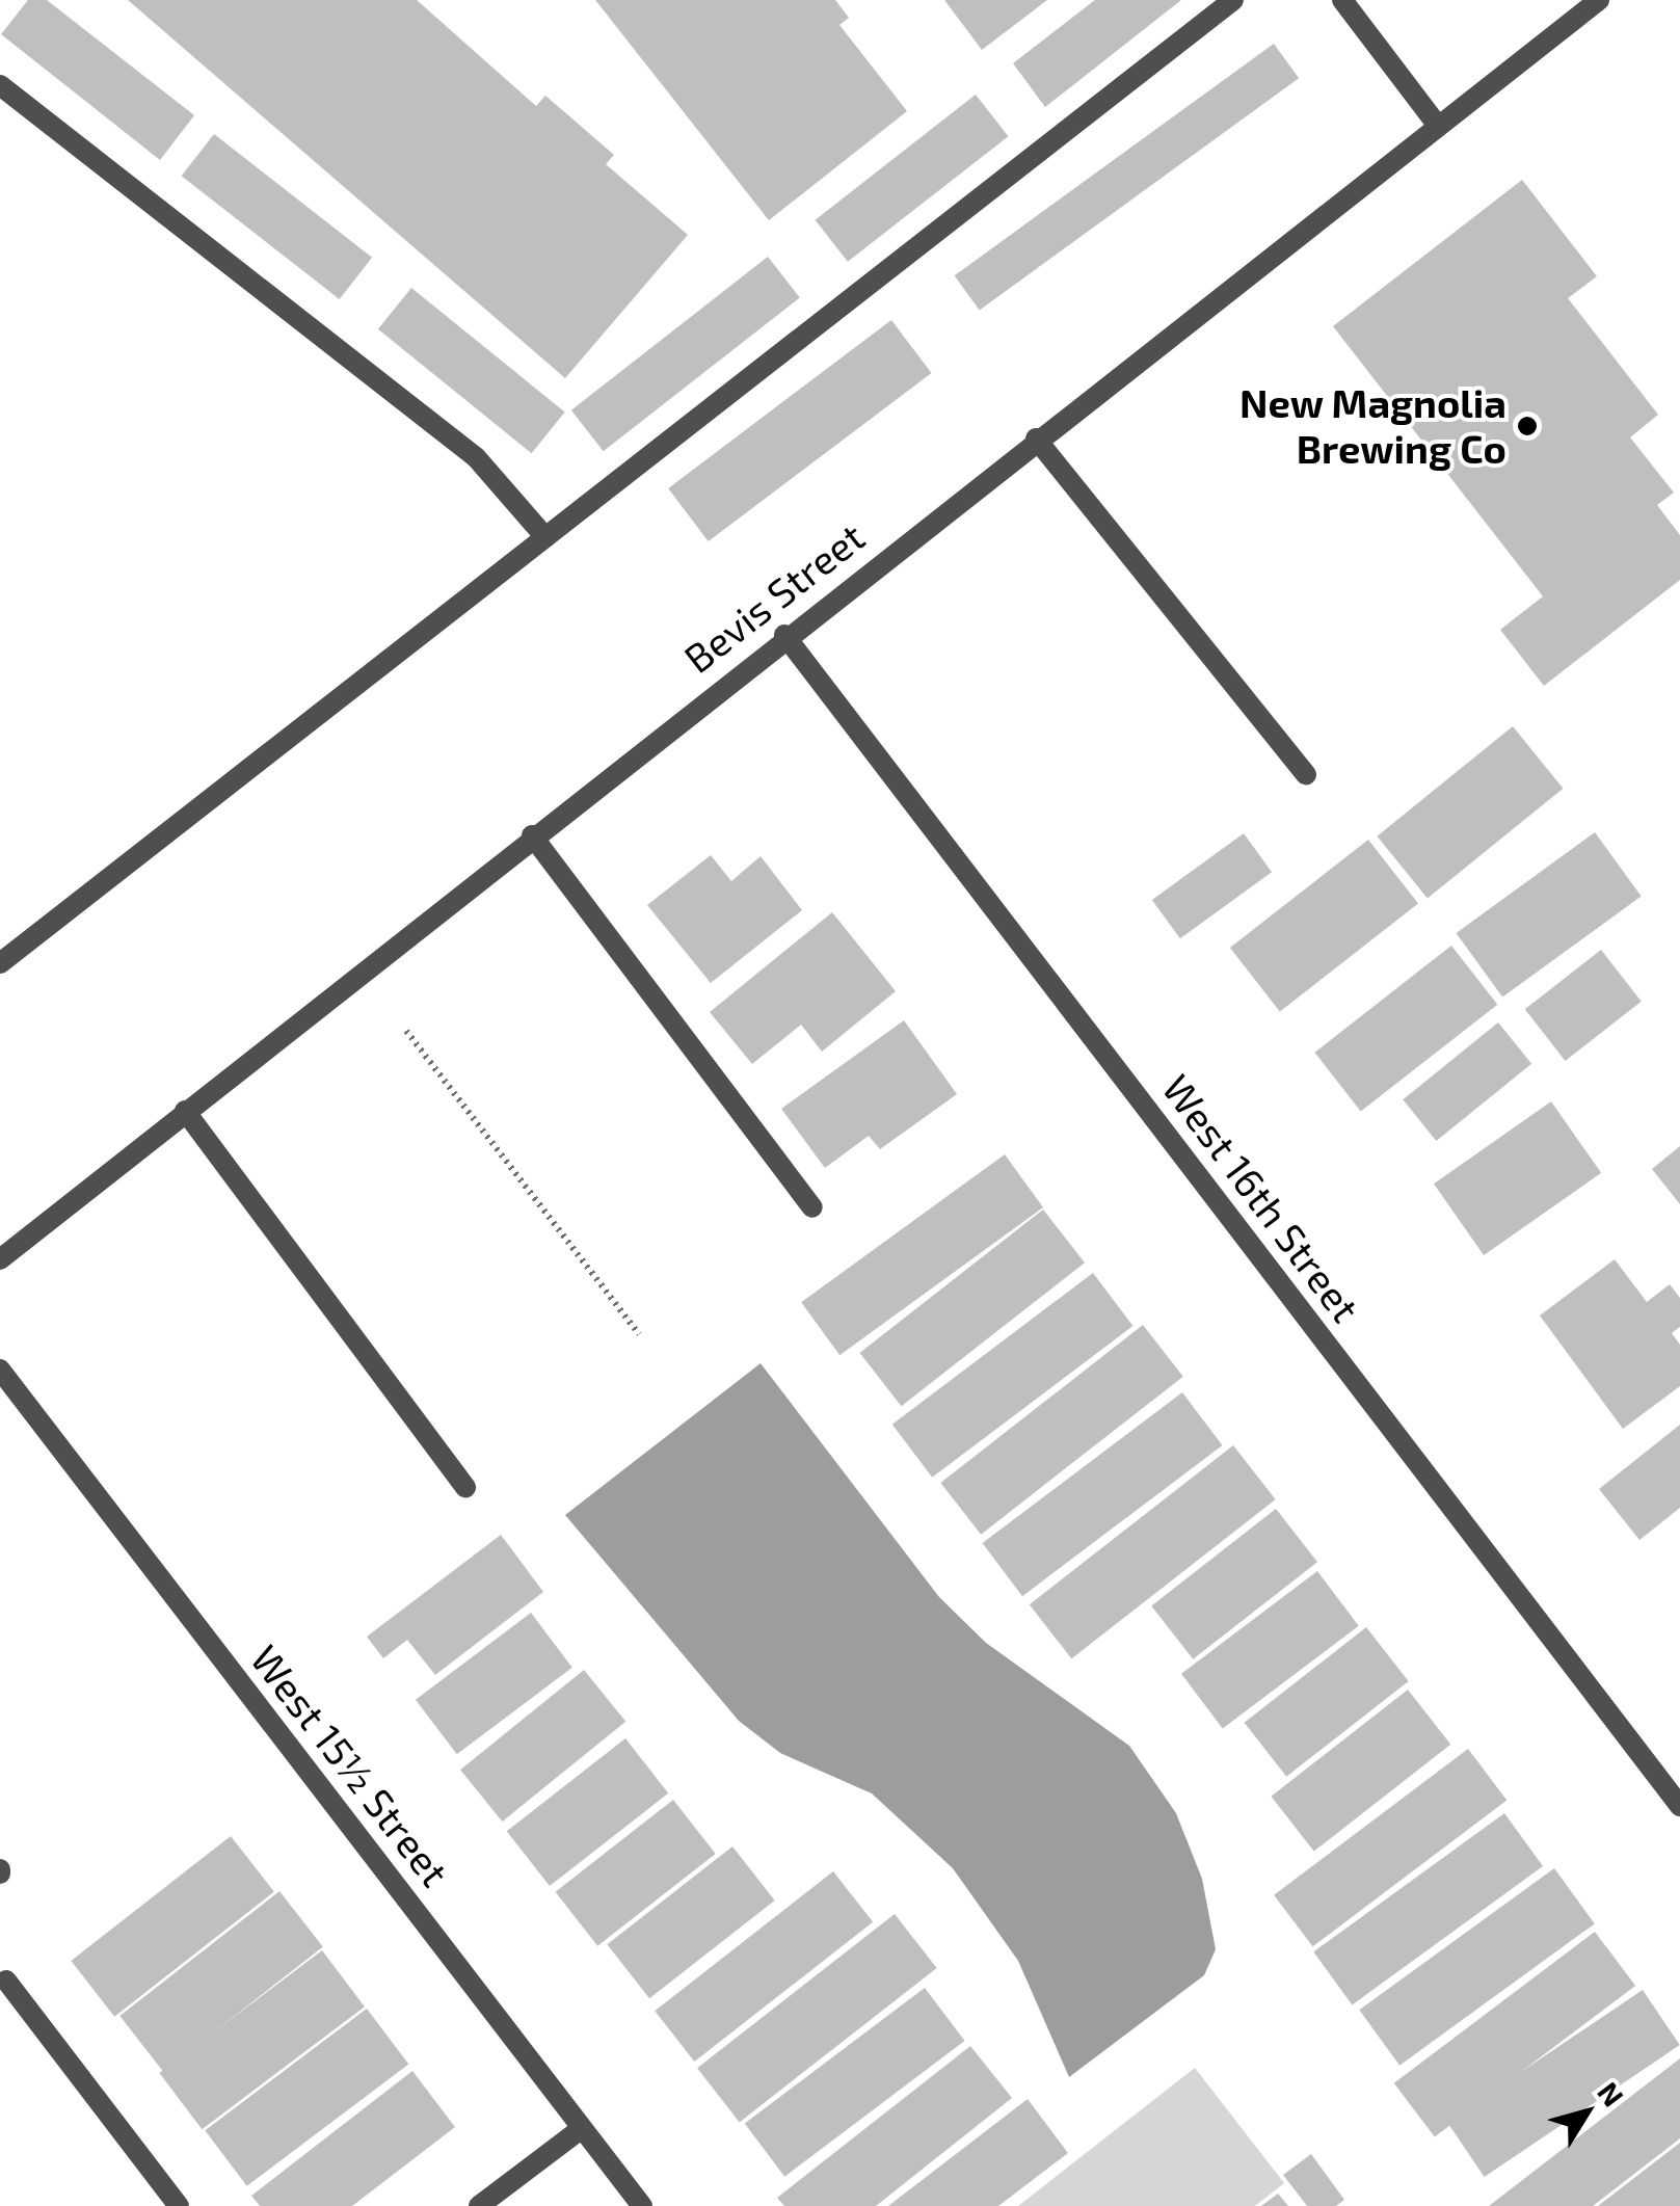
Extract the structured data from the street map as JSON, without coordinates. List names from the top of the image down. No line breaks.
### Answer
{"streets":{"street":["Bevis Street","West 16th Street","West 15½ Street"]},"crossings":[["Bevis Street","West 16th Street"]],"places":["New Magnolia Brewing Co"],"north":"top right"}
